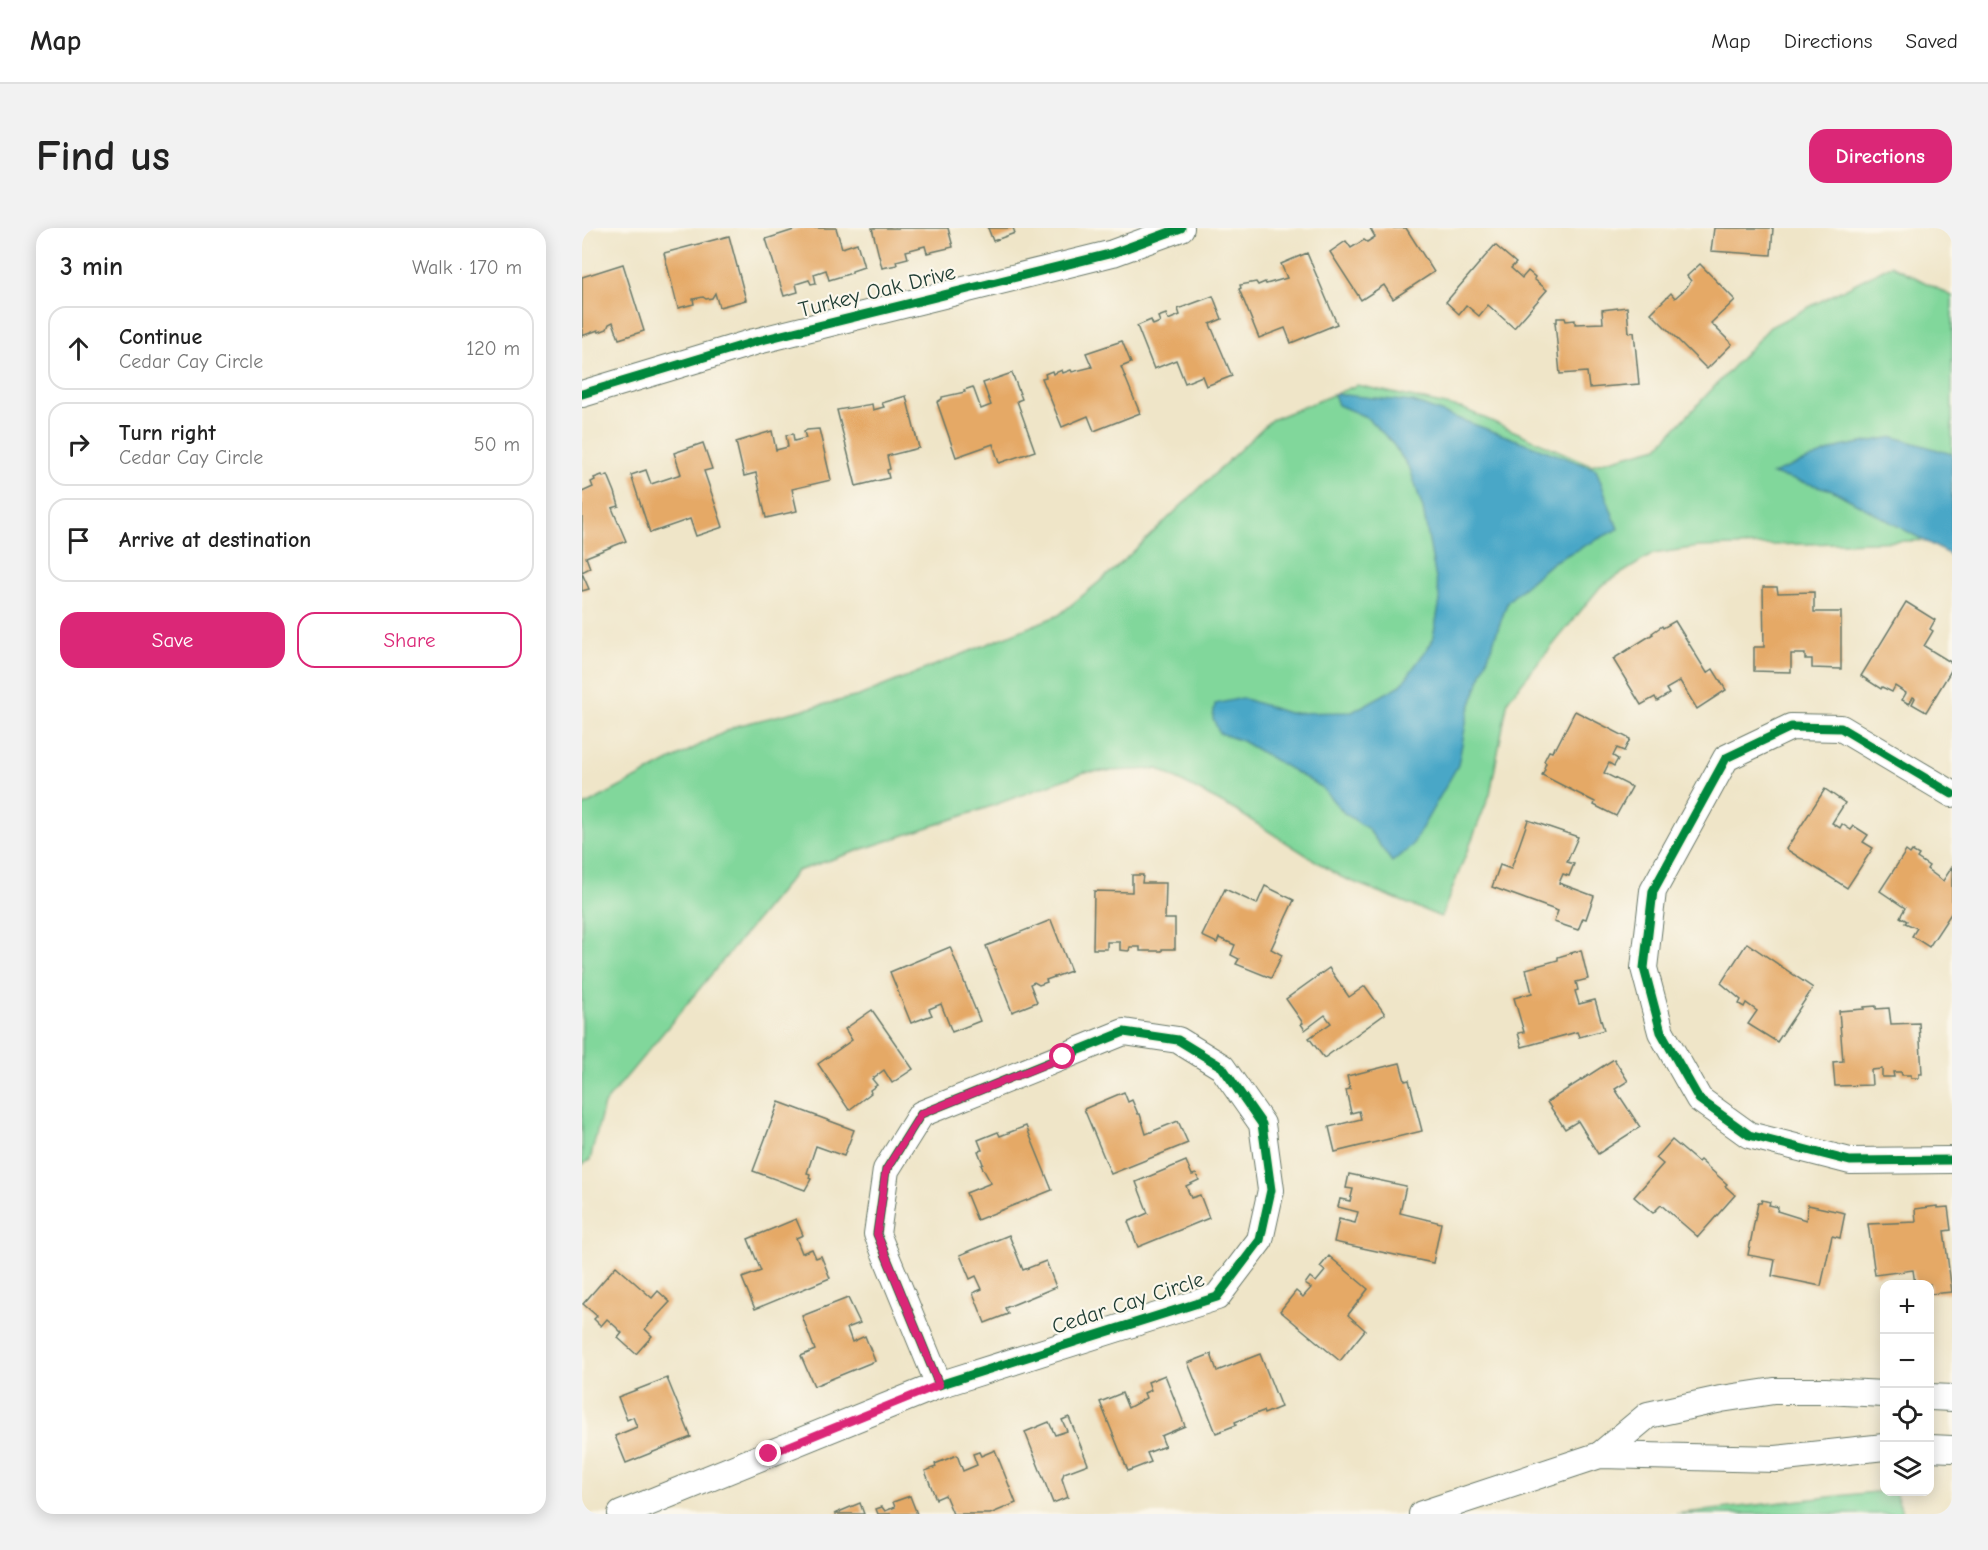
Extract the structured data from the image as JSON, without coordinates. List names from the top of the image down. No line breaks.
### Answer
{"streets":{"street":["Turkey Oak Drive","Cedar Cay Circle"]},"page":{"header":"Map","nav":["Map","Directions","Saved"],"buttons":["Directions",["Save","Share"]],"title":"Find us","heading":["3 min","Walk · 170 m"],"list":[["Continue","Cedar Cay Circle","120 m"],["Turn right","Cedar Cay Circle","50 m"],"Arrive at destination"],"map_buttons":["+","−"]}}
